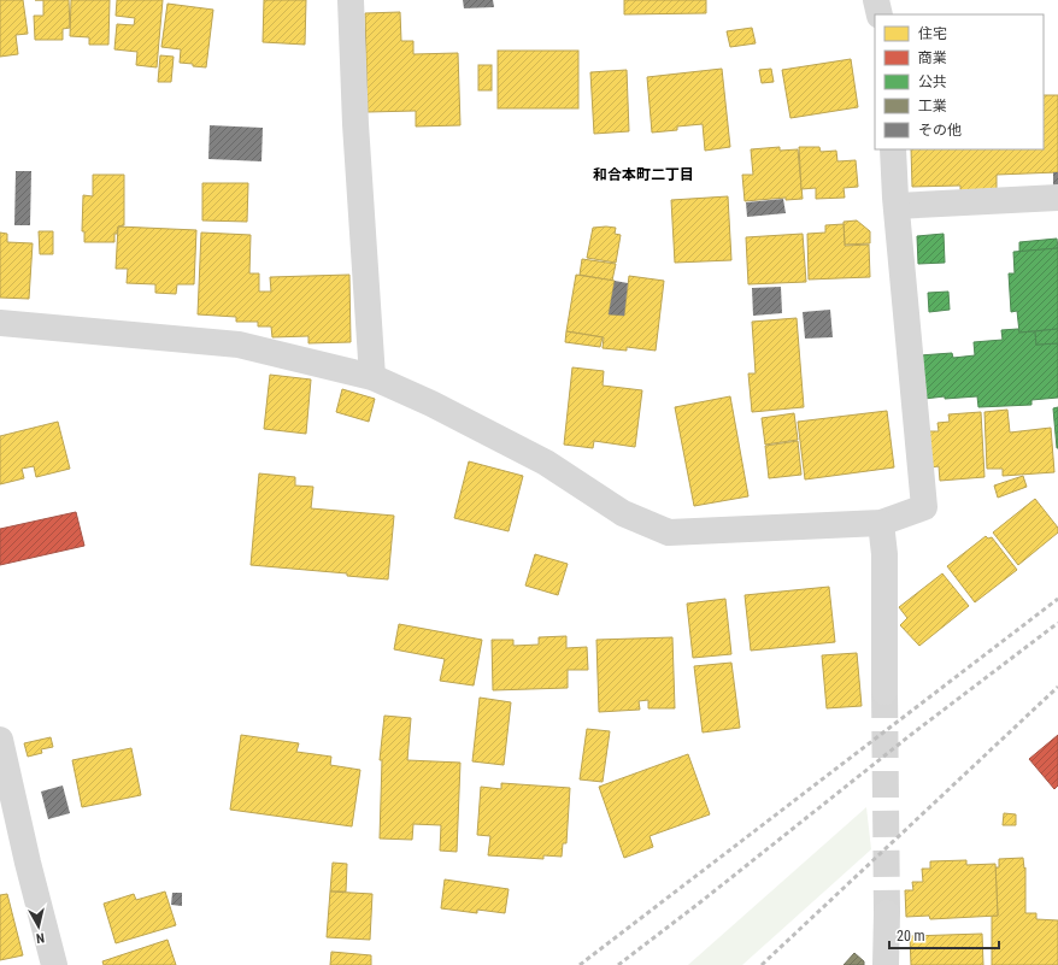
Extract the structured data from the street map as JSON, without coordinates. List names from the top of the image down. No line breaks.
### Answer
{"districts":["和合本町二丁目"],"legend":["住宅","商業","公共","工業","その他"],"scale_bar":"20 m","north":"bottom"}
